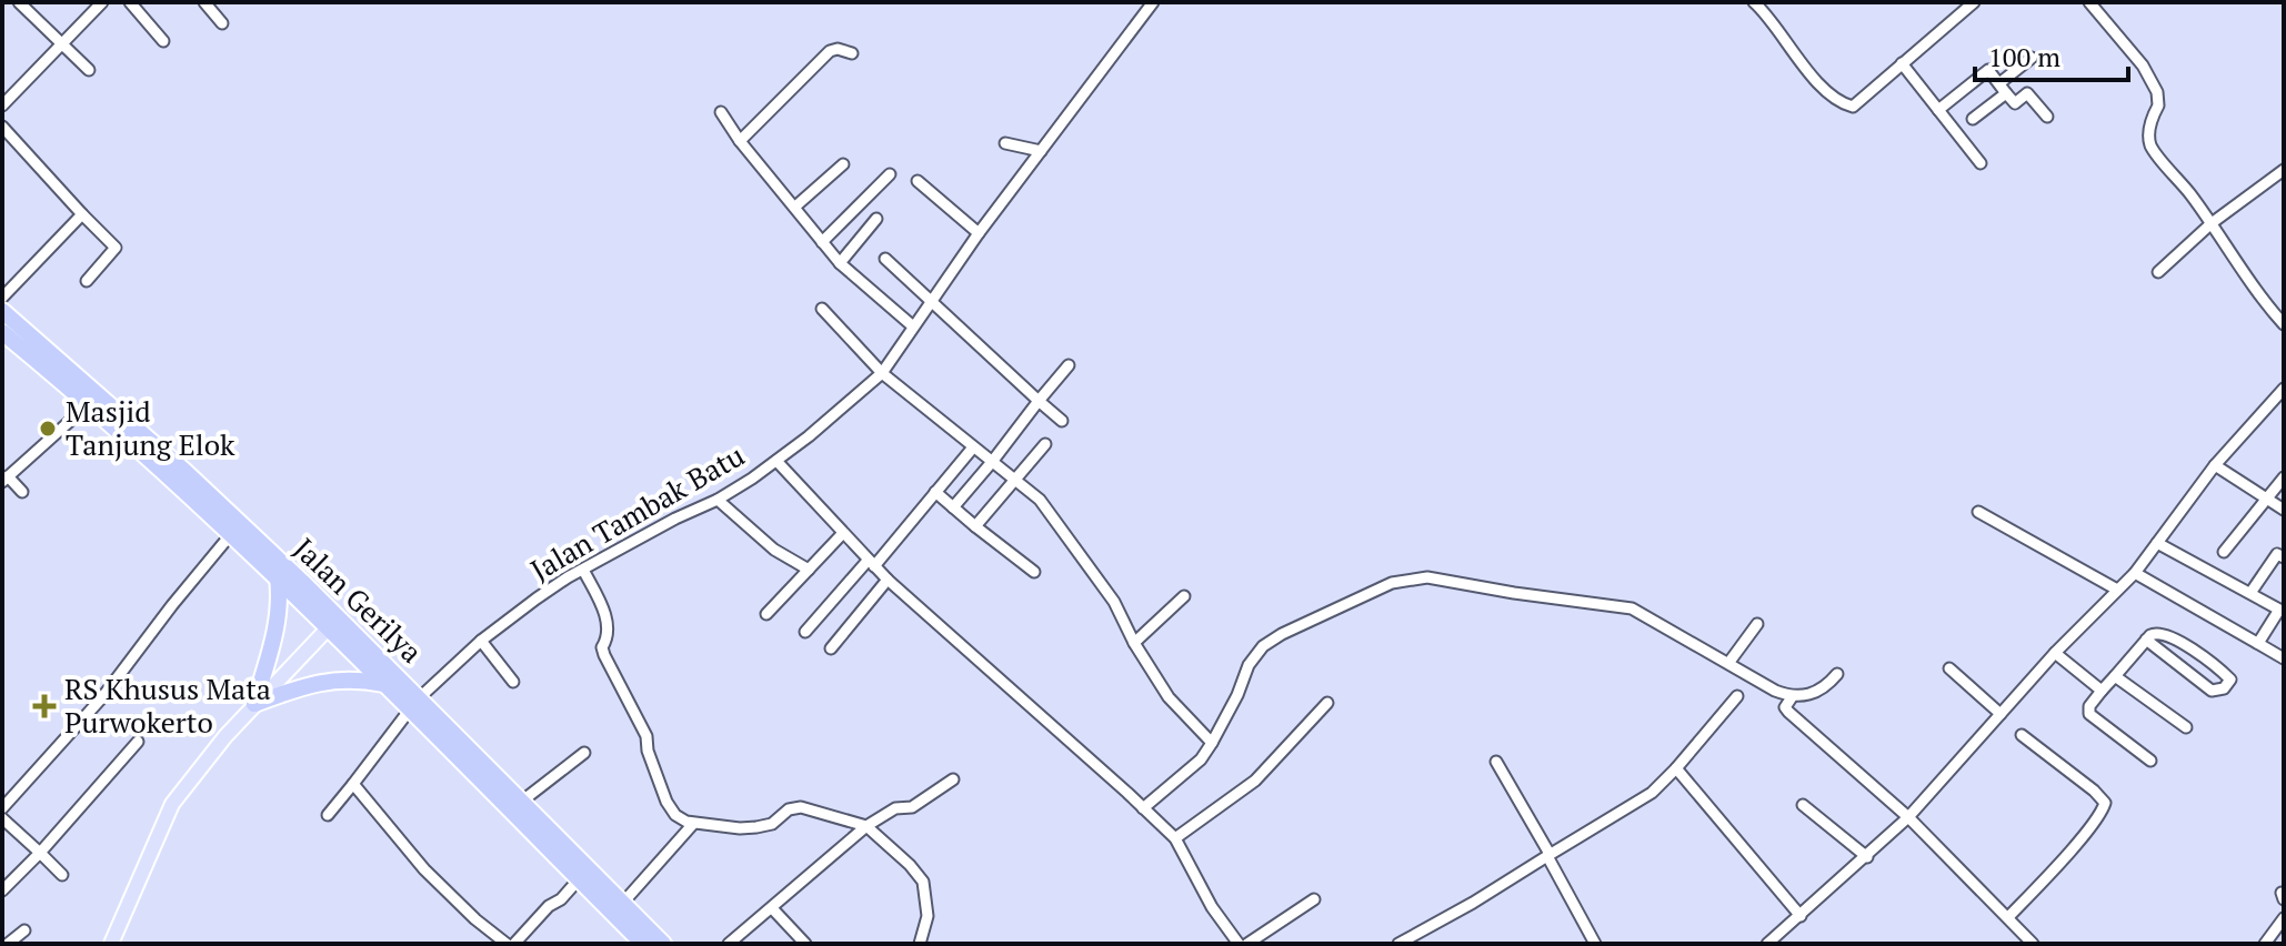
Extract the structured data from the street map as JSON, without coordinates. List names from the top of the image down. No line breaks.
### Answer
{"streets":{"highway":["Jalan Gerilya"],"street":["Jalan Tambak Batu"]},"crossings":[["Jalan Tambak Batu","Jalan Gerilya"]],"places":{"other":["Masjid Tanjung Elok"],"health":["RS Khusus Mata Purwokerto"]},"scale_bar":"100 m"}
